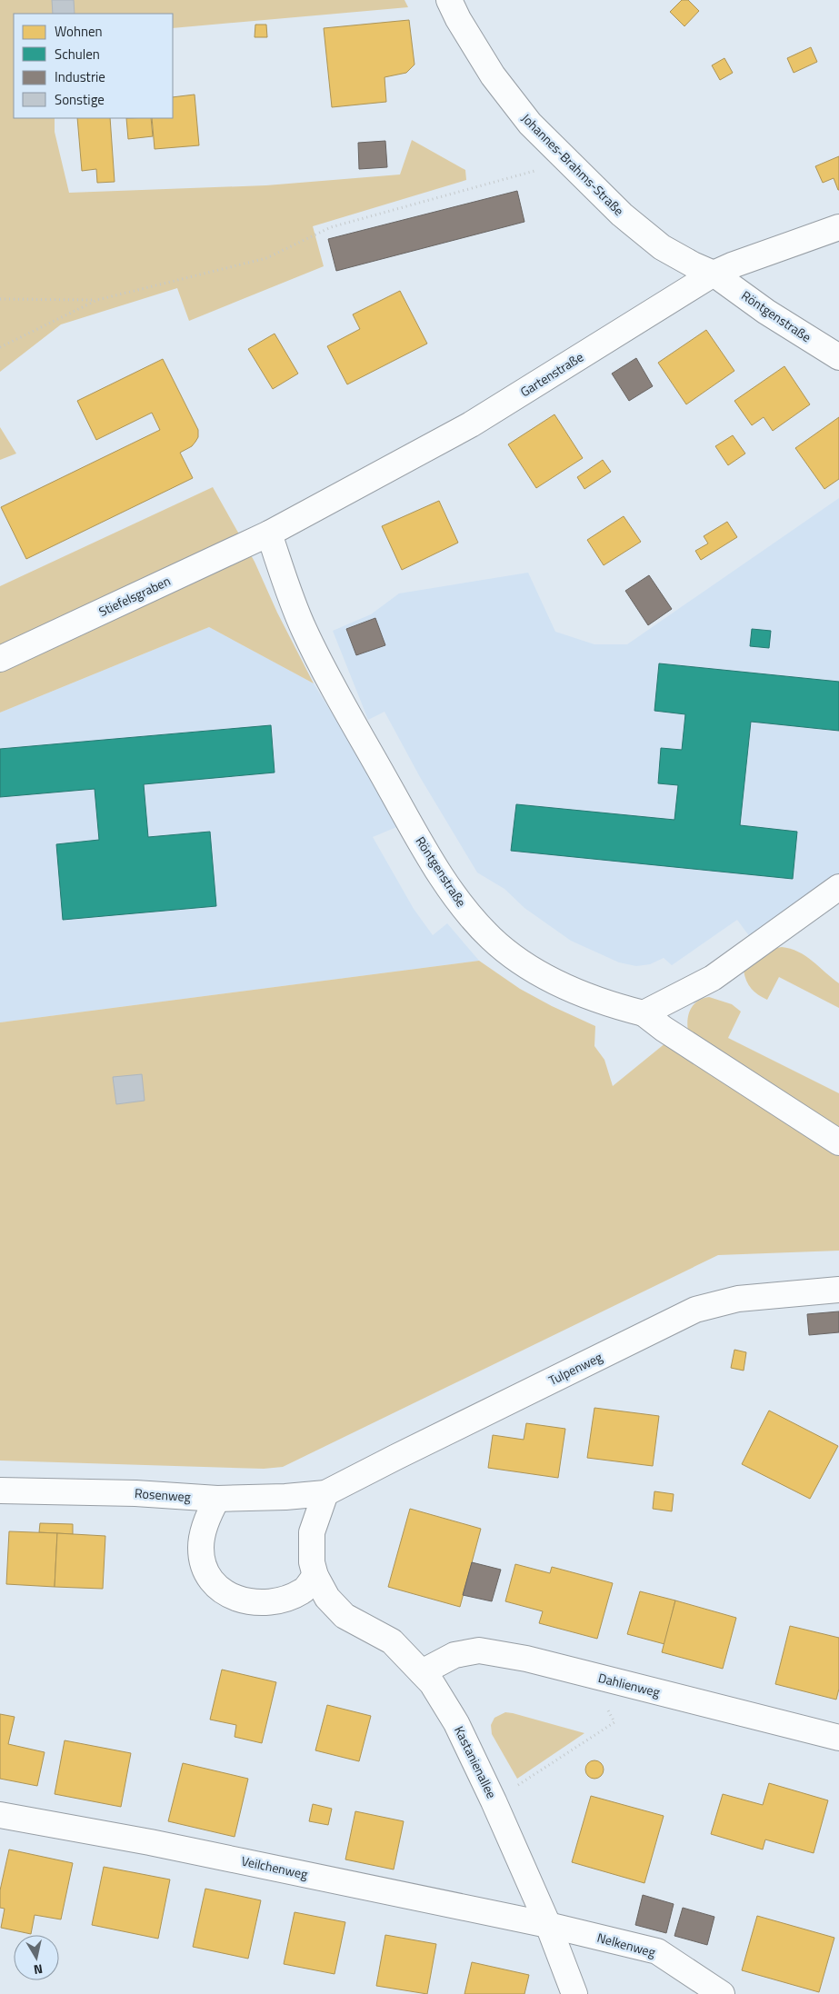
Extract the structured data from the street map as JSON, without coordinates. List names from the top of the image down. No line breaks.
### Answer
{"streets":{"street":["Johannes-Brahms-Straße","Röntgenstraße","Gartenstraße","Stiefelsgraben","Tulpenweg","Rosenweg","Dahlienweg","Kastanienallee","Veilchenweg","Nelkenweg"]},"crossings":[["Johannes-Brahms-Straße","Röntgenstraße"],["Johannes-Brahms-Straße","Gartenstraße"],["Röntgenstraße","Gartenstraße"],["Röntgenstraße","Stiefelsgraben"],["Gartenstraße","Stiefelsgraben"],["Tulpenweg","Rosenweg"],["Tulpenweg","Kastanienallee"],["Rosenweg","Kastanienallee"],["Dahlienweg","Kastanienallee"],["Kastanienallee","Veilchenweg"],["Kastanienallee","Nelkenweg"],["Veilchenweg","Nelkenweg"]],"legend":["Wohnen","Schulen","Industrie","Sonstige"],"north":"bottom"}
